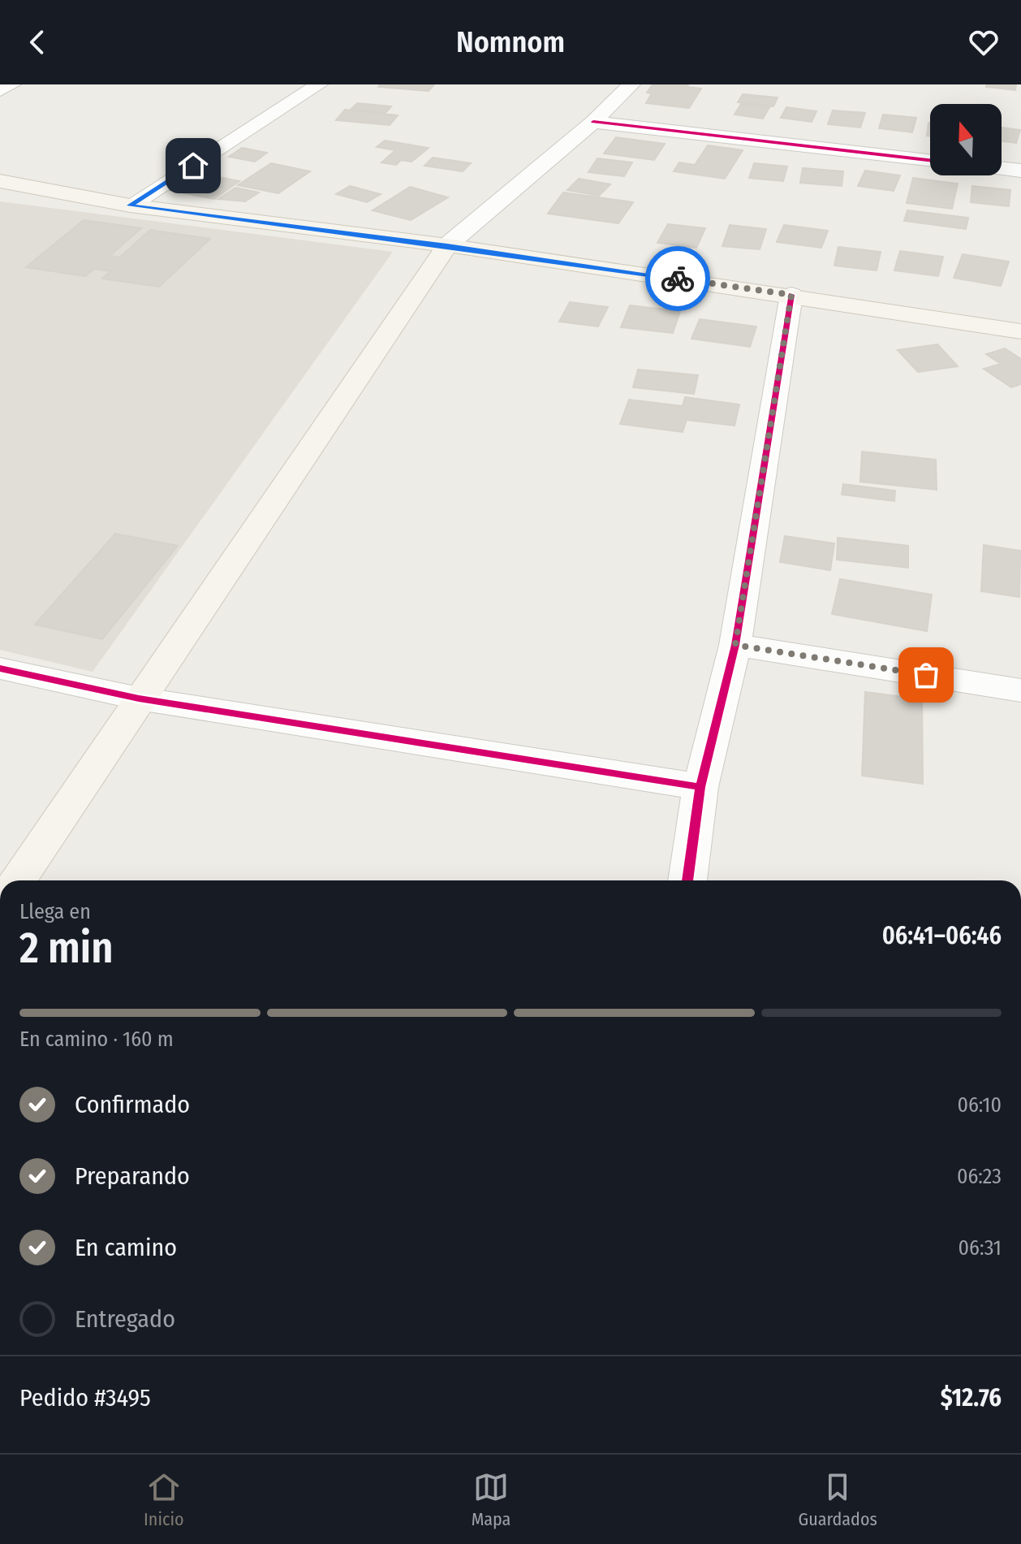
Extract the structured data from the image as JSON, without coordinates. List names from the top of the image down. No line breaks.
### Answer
{"north":"top","page":{"header":"Nomnom","heading":["2 min","Llega en","06:41–06:46"],"panel":["Pedido #3495","$12.76"],"bar":"En camino · 160 m","list":[["Confirmado","06:10"],["Preparando","06:23"],["En camino","06:31"],"Entregado"],"tabs":["Inicio","Mapa","Guardados"]}}
